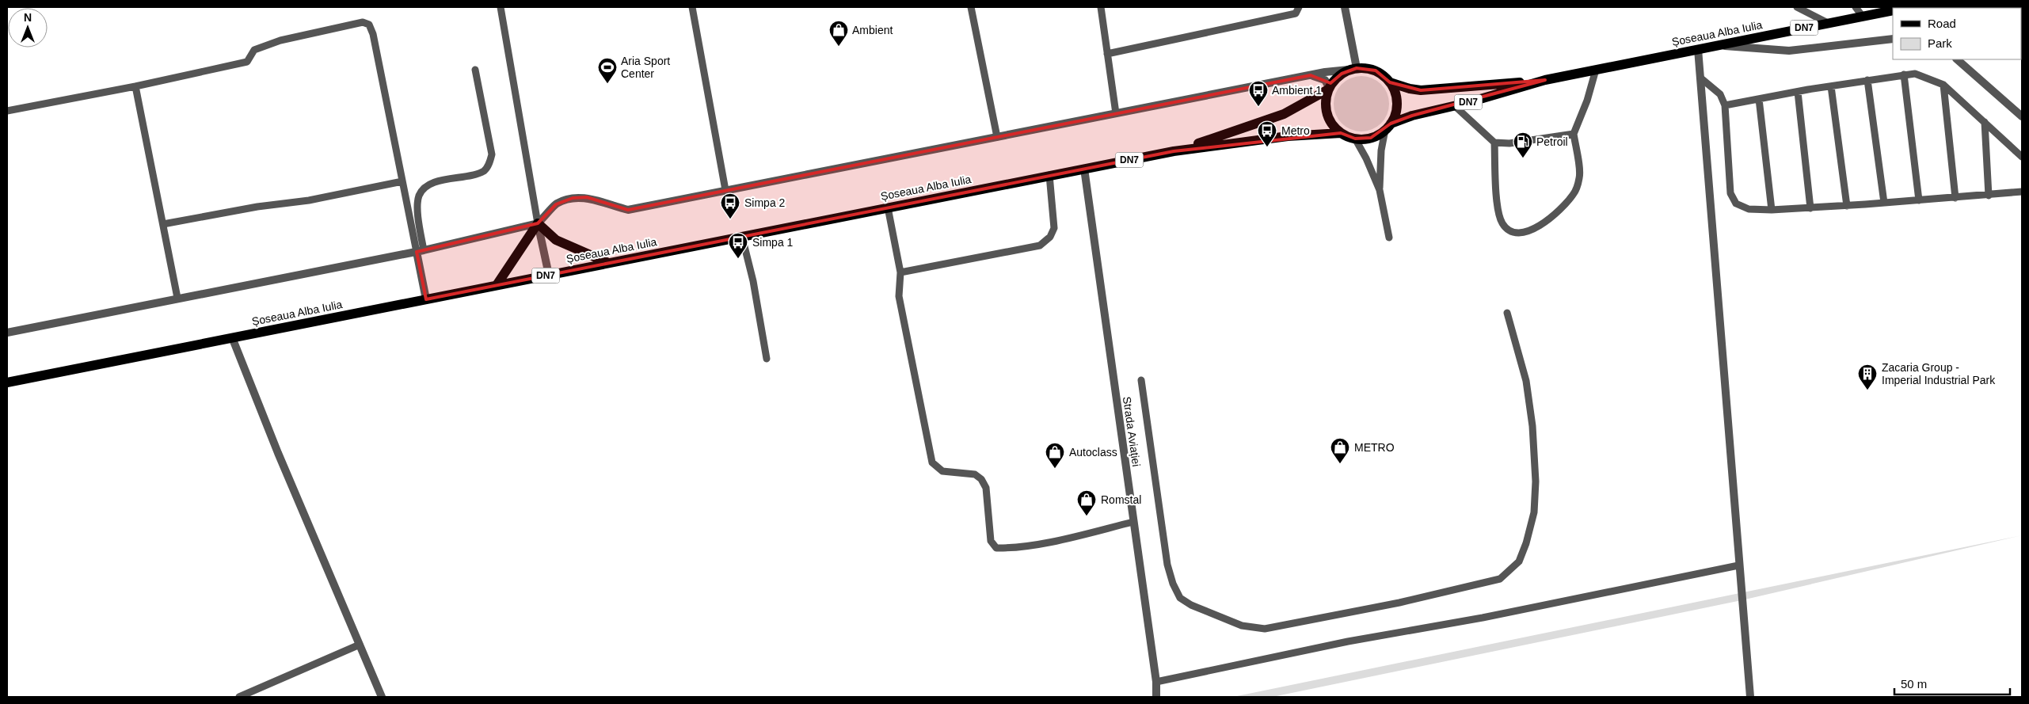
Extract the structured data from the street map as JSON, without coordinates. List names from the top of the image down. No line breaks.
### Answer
{"streets":{"main road":["DN7","Șoseaua Alba Iulia"],"street":["Strada Aviației"]},"crossings":[["DN7","Șoseaua Alba Iulia"],["Șoseaua Alba Iulia","Strada Aviației"]],"places":{"shop":["Ambient","METRO","Autoclass","Romstal"],"sports":["Aria Sport Center"],"bus stop":["Ambient 1","Metro","Simpa 2","Simpa 1"],"fuel station":["Petroil"],"building":["Zacaria Group - Imperial Industrial Park"]},"legend":["Road","Park"],"scale_bar":"50 m","north":"top"}
